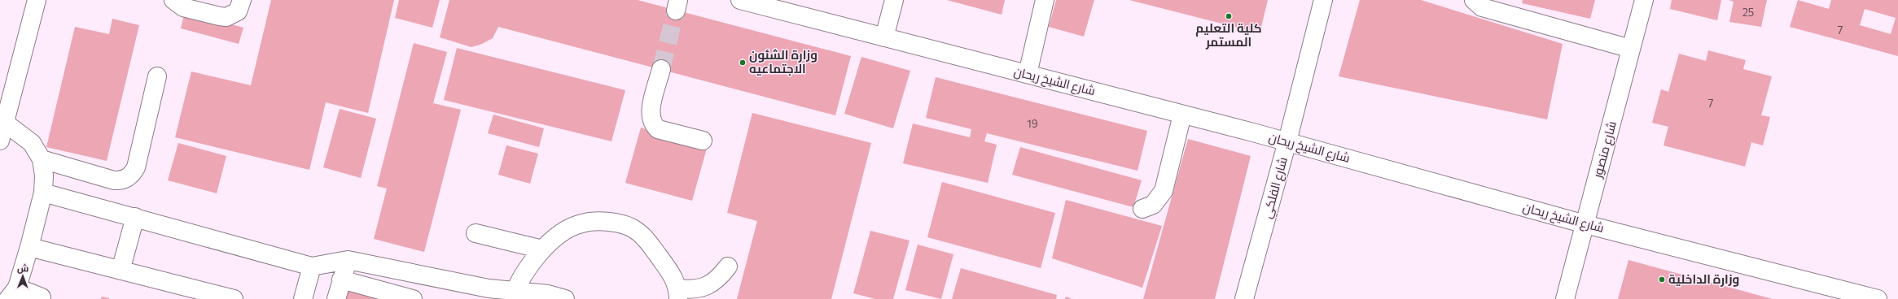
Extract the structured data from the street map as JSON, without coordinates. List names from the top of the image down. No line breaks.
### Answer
{"streets":{"main road":["شارع الشيخ ريحان","شارع منصور","شارع الفلكي"]},"crossings":[["شارع الشيخ ريحان","شارع منصور"],["شارع الشيخ ريحان","شارع الفلكي"]],"places":["كلية التعليم المستمر","وزارة الشئون الاجتماعيه","وزارة الداخلية"],"house_numbers":["25","7","7","19"],"north":"top"}
